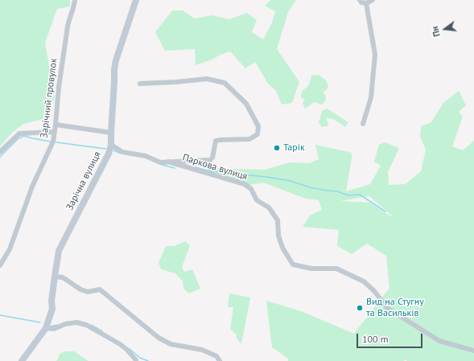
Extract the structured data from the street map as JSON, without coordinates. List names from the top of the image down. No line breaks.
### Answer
{"streets":{"street":["Зарічний провулок","Паркова вулиця","Зарічна вулиця"]},"places":["Тарік","Вид на Стугну та Васильків"],"scale_bar":"100 m","north":"left"}
